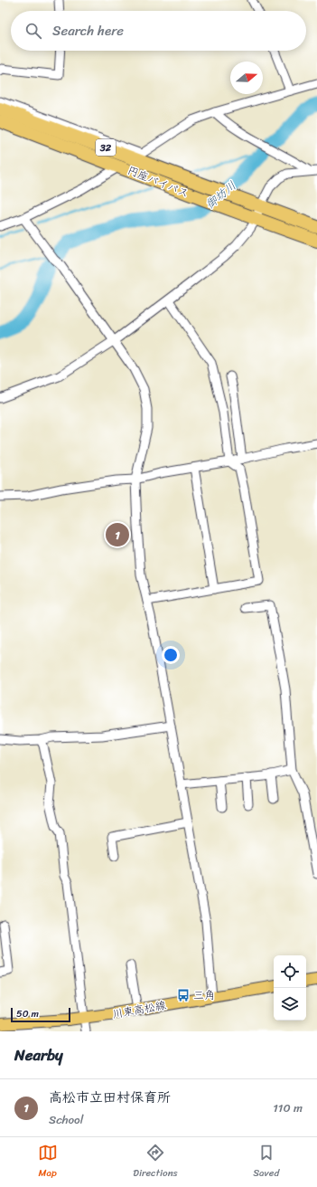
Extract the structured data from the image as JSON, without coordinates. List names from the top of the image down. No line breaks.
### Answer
{"streets":{"highway":["32","円座バイパス"],"main road":["川東高松線"]},"water":["御坊川"],"places":{"bus stop":["三角"]},"scale_bar":"50 m","north":"right","page":{"search":"Search here","pins":"1","scale":"50 m","heading":"Nearby","list":[{"mark":"1","name":"高松市立田村保育所","note":"School","value":"110 m"}],"nav":["Map","Directions","Saved"]}}
